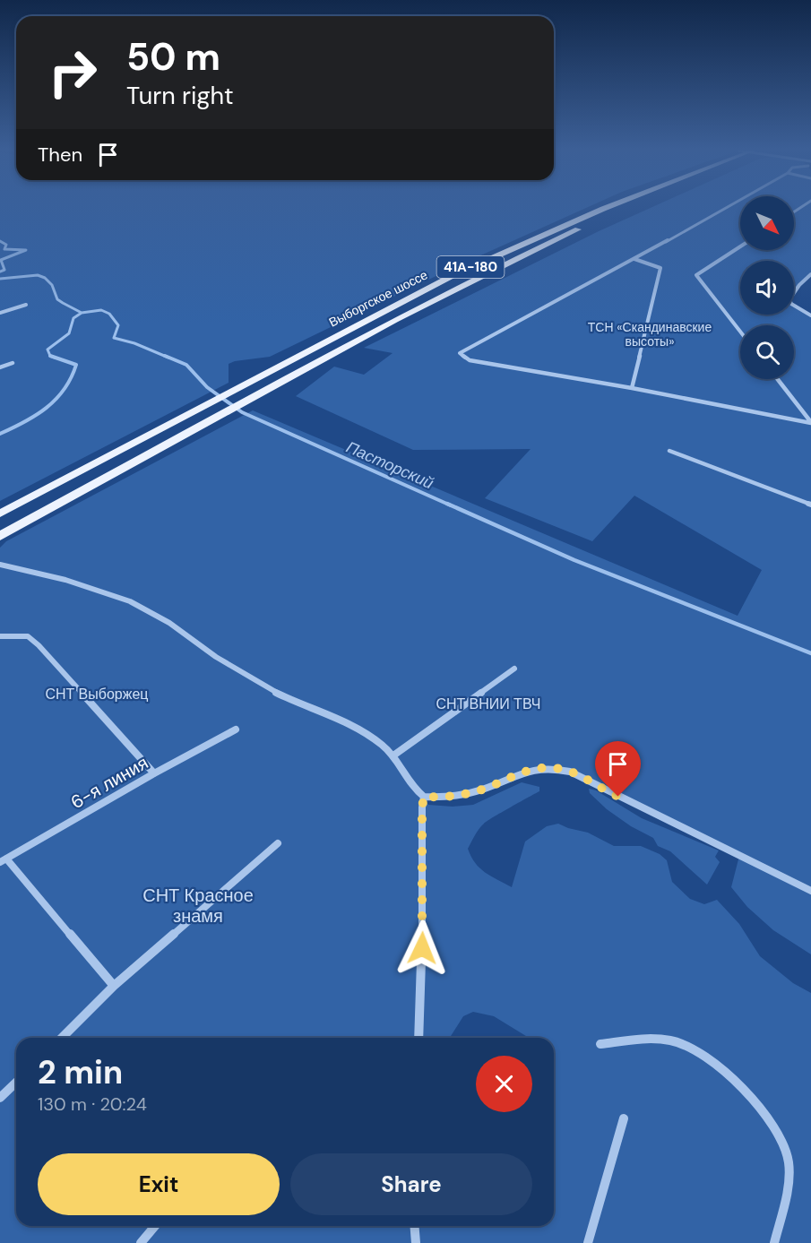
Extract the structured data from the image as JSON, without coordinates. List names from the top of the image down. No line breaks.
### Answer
{"streets":{"main road":["41А-180","Выборгское шоссе"],"street":["6-я линия"]},"water":["Пасторский"],"parks":["ТСН «Скандинавские высоты»","СНТ Выборжец","СНТ ВНИИ ТВЧ","СНТ Красное знамя"],"north":"bottom right","page":{"turn":["50 m","Turn right"],"then":"Then","heading":["2 min","130 m · 20:24"],"buttons":["Exit","Share"]}}
